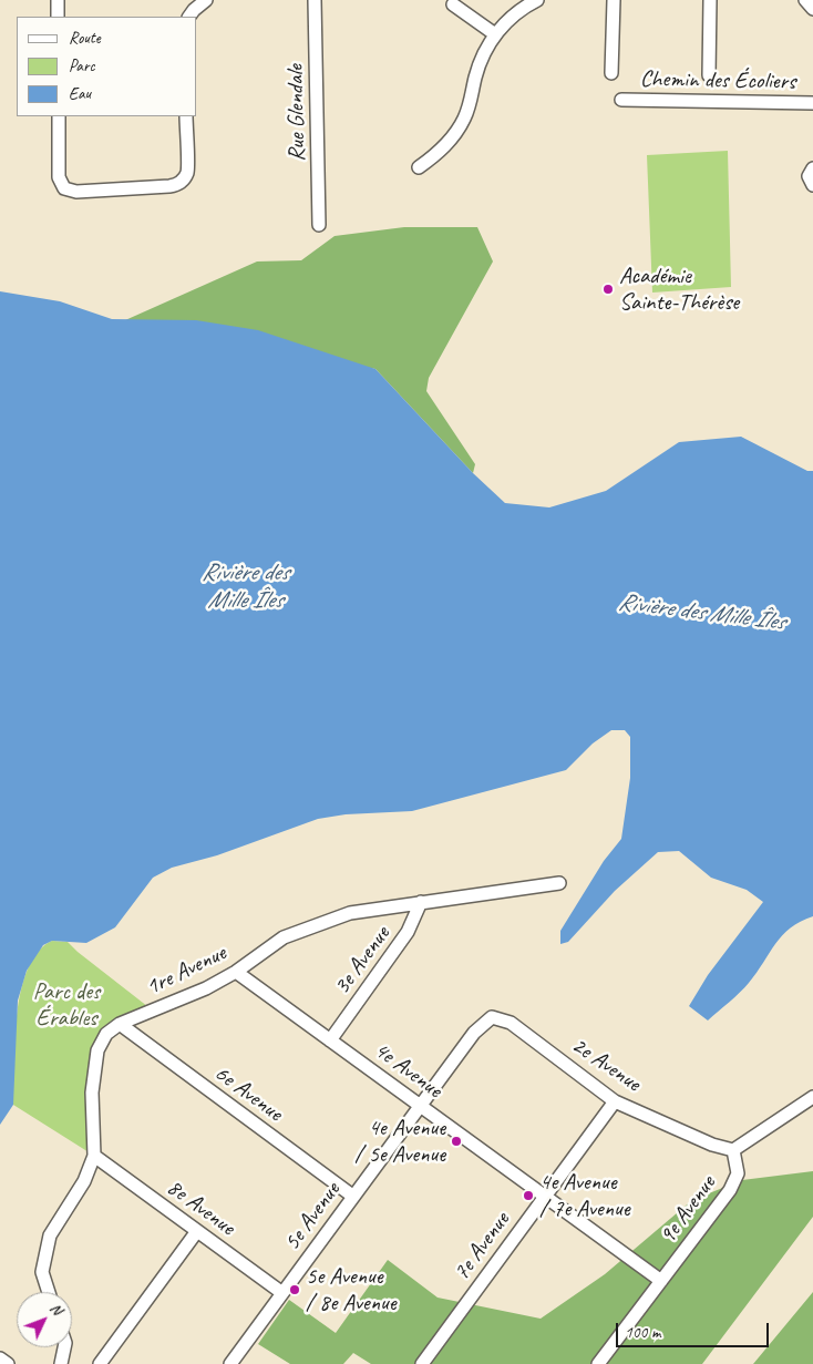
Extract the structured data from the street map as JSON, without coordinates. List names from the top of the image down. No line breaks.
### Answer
{"streets":{"street":["Chemin des Écoliers","Rue Glendale","3e Avenue","1re Avenue","2e Avenue","4e Avenue","6e Avenue","8e Avenue","9e Avenue","5e Avenue","7e Avenue"]},"crossings":[["3e Avenue","1re Avenue"],["3e Avenue","4e Avenue"],["1re Avenue","4e Avenue"],["1re Avenue","6e Avenue"],["1re Avenue","8e Avenue"],["2e Avenue","9e Avenue"],["2e Avenue","5e Avenue"],["2e Avenue","7e Avenue"],["4e Avenue","9e Avenue"],["4e Avenue","5e Avenue"],["4e Avenue","7e Avenue"],["6e Avenue","5e Avenue"],["8e Avenue","5e Avenue"]],"water":["Rivière des Mille Îles"],"parks":["Parc des Érables"],"places":["Académie Sainte-Thérèse","4e Avenue / 5e Avenue","4e Avenue / 7e Avenue","5e Avenue / 8e Avenue"],"legend":["Route","Parc","Eau"],"scale_bar":"100 m","north":"top right"}
